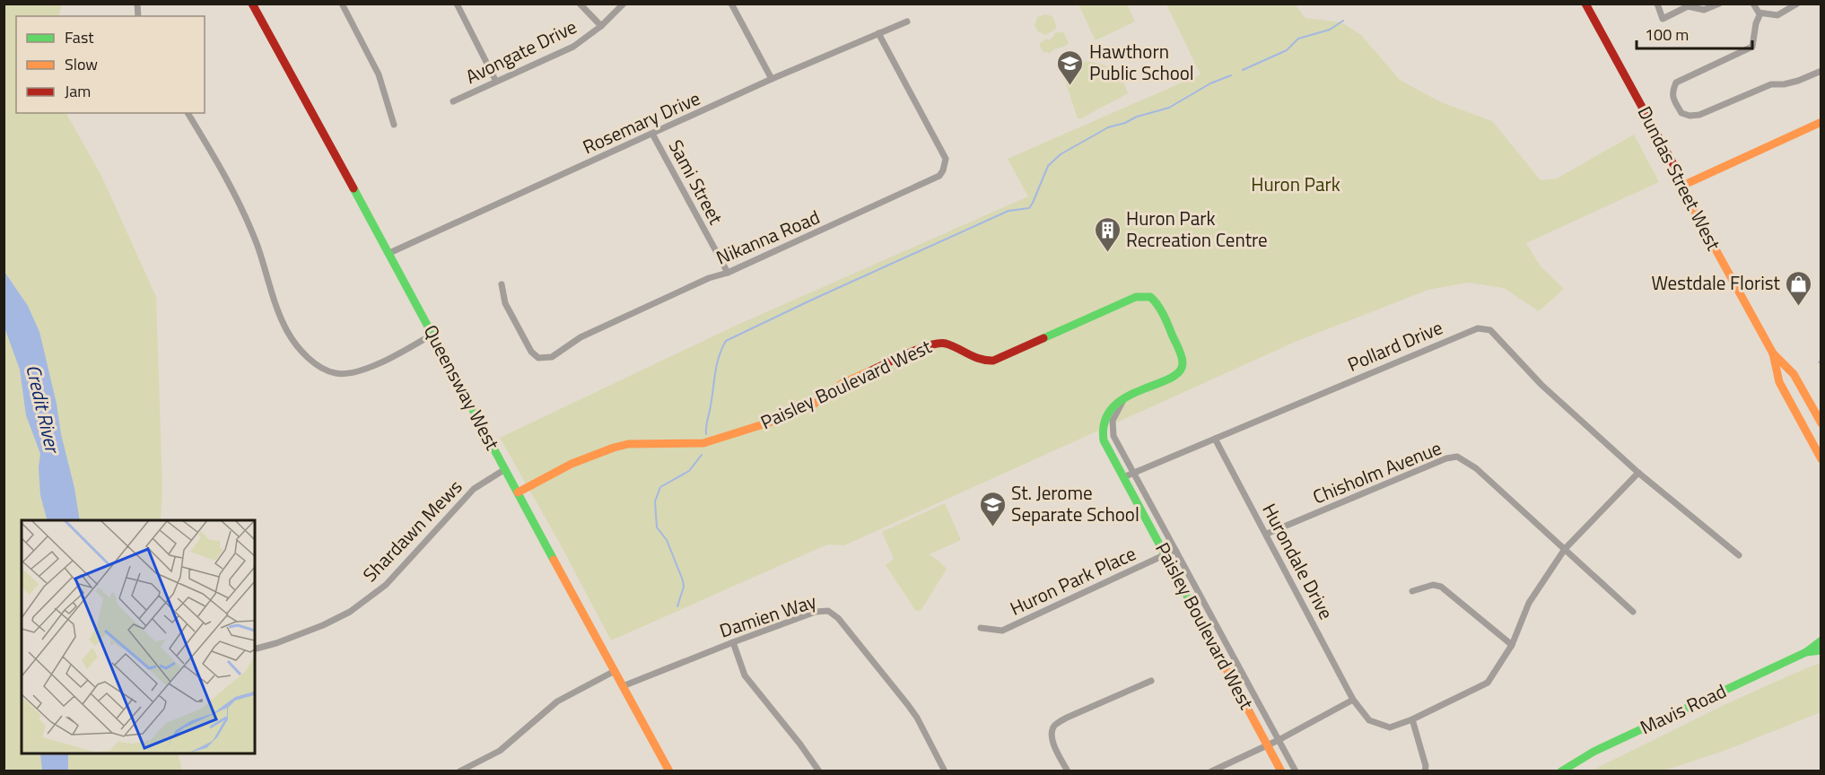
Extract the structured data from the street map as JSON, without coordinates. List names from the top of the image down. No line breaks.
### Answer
{"streets":{"street":["Avongate Drive","Rosemary Drive","Dundas Street West","Sami Street","Nikanna Road","Pollard Drive","Paisley Boulevard West","Queensway West","Chisholm Avenue","Shardawn Mews","Hurondale Drive","Huron Park Place","Damien Way","Mavis Road"]},"crossings":[["Rosemary Drive","Sami Street"],["Rosemary Drive","Nikanna Road"],["Rosemary Drive","Queensway West"],["Sami Street","Nikanna Road"],["Pollard Drive","Paisley Boulevard West"],["Pollard Drive","Hurondale Drive"],["Paisley Boulevard West","Queensway West"],["Paisley Boulevard West","Huron Park Place"],["Queensway West","Shardawn Mews"],["Queensway West","Damien Way"],["Chisholm Avenue","Hurondale Drive"]],"water":["Credit River"],"parks":["Huron Park"],"places":{"school or university":["Hawthorn Public School","St. Jerome Separate School"],"building":["Huron Park Recreation Centre"],"shop":["Westdale Florist"]},"legend":["Fast","Slow","Jam"],"scale_bar":"100 m"}
